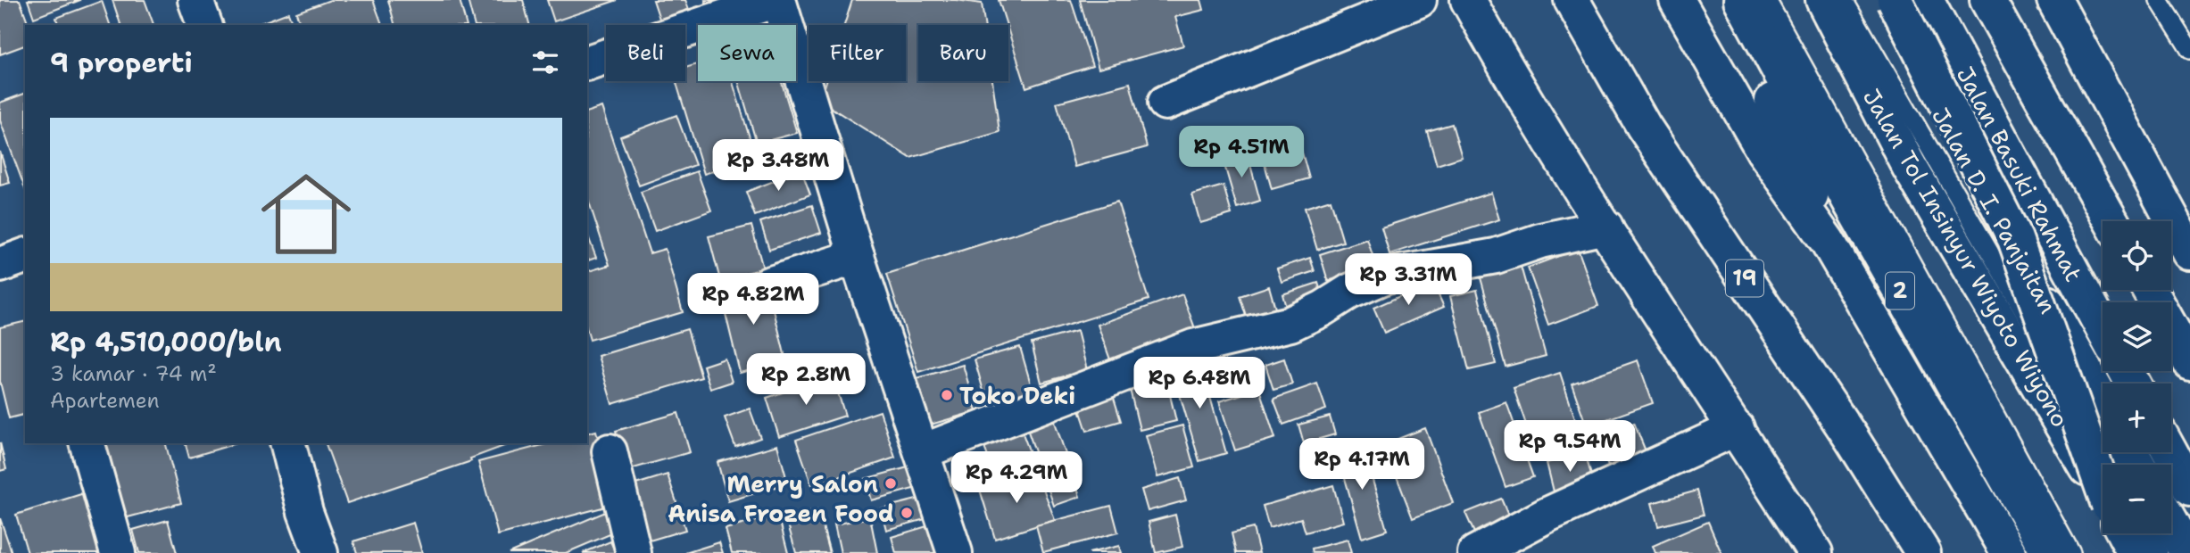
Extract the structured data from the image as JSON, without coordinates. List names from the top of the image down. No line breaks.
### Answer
{"streets":{"main road":["Jalan Basuki Rahmat","Jalan D. I. Panjaitan","Jalan Tol Insinyur Wiyoto Wiyono","19","2"]},"places":["Toko Deki","Merry Salon","Anisa Frozen Food"],"page":{"chip":["Beli","Sewa","Filter","Baru"],"heading":"9 properti","list":[{"name":"Rp 4,510,000/bln","note":"3 kamar · 74 m² · Apartemen"}],"price":["Rp 4.51M","Rp 3.48M","Rp 3.31M","Rp 4.82M","Rp 2.8M","Rp 6.48M","Rp 9.54M","Rp 4.17M","Rp 4.29M"],"map_buttons":["+","−"]}}
